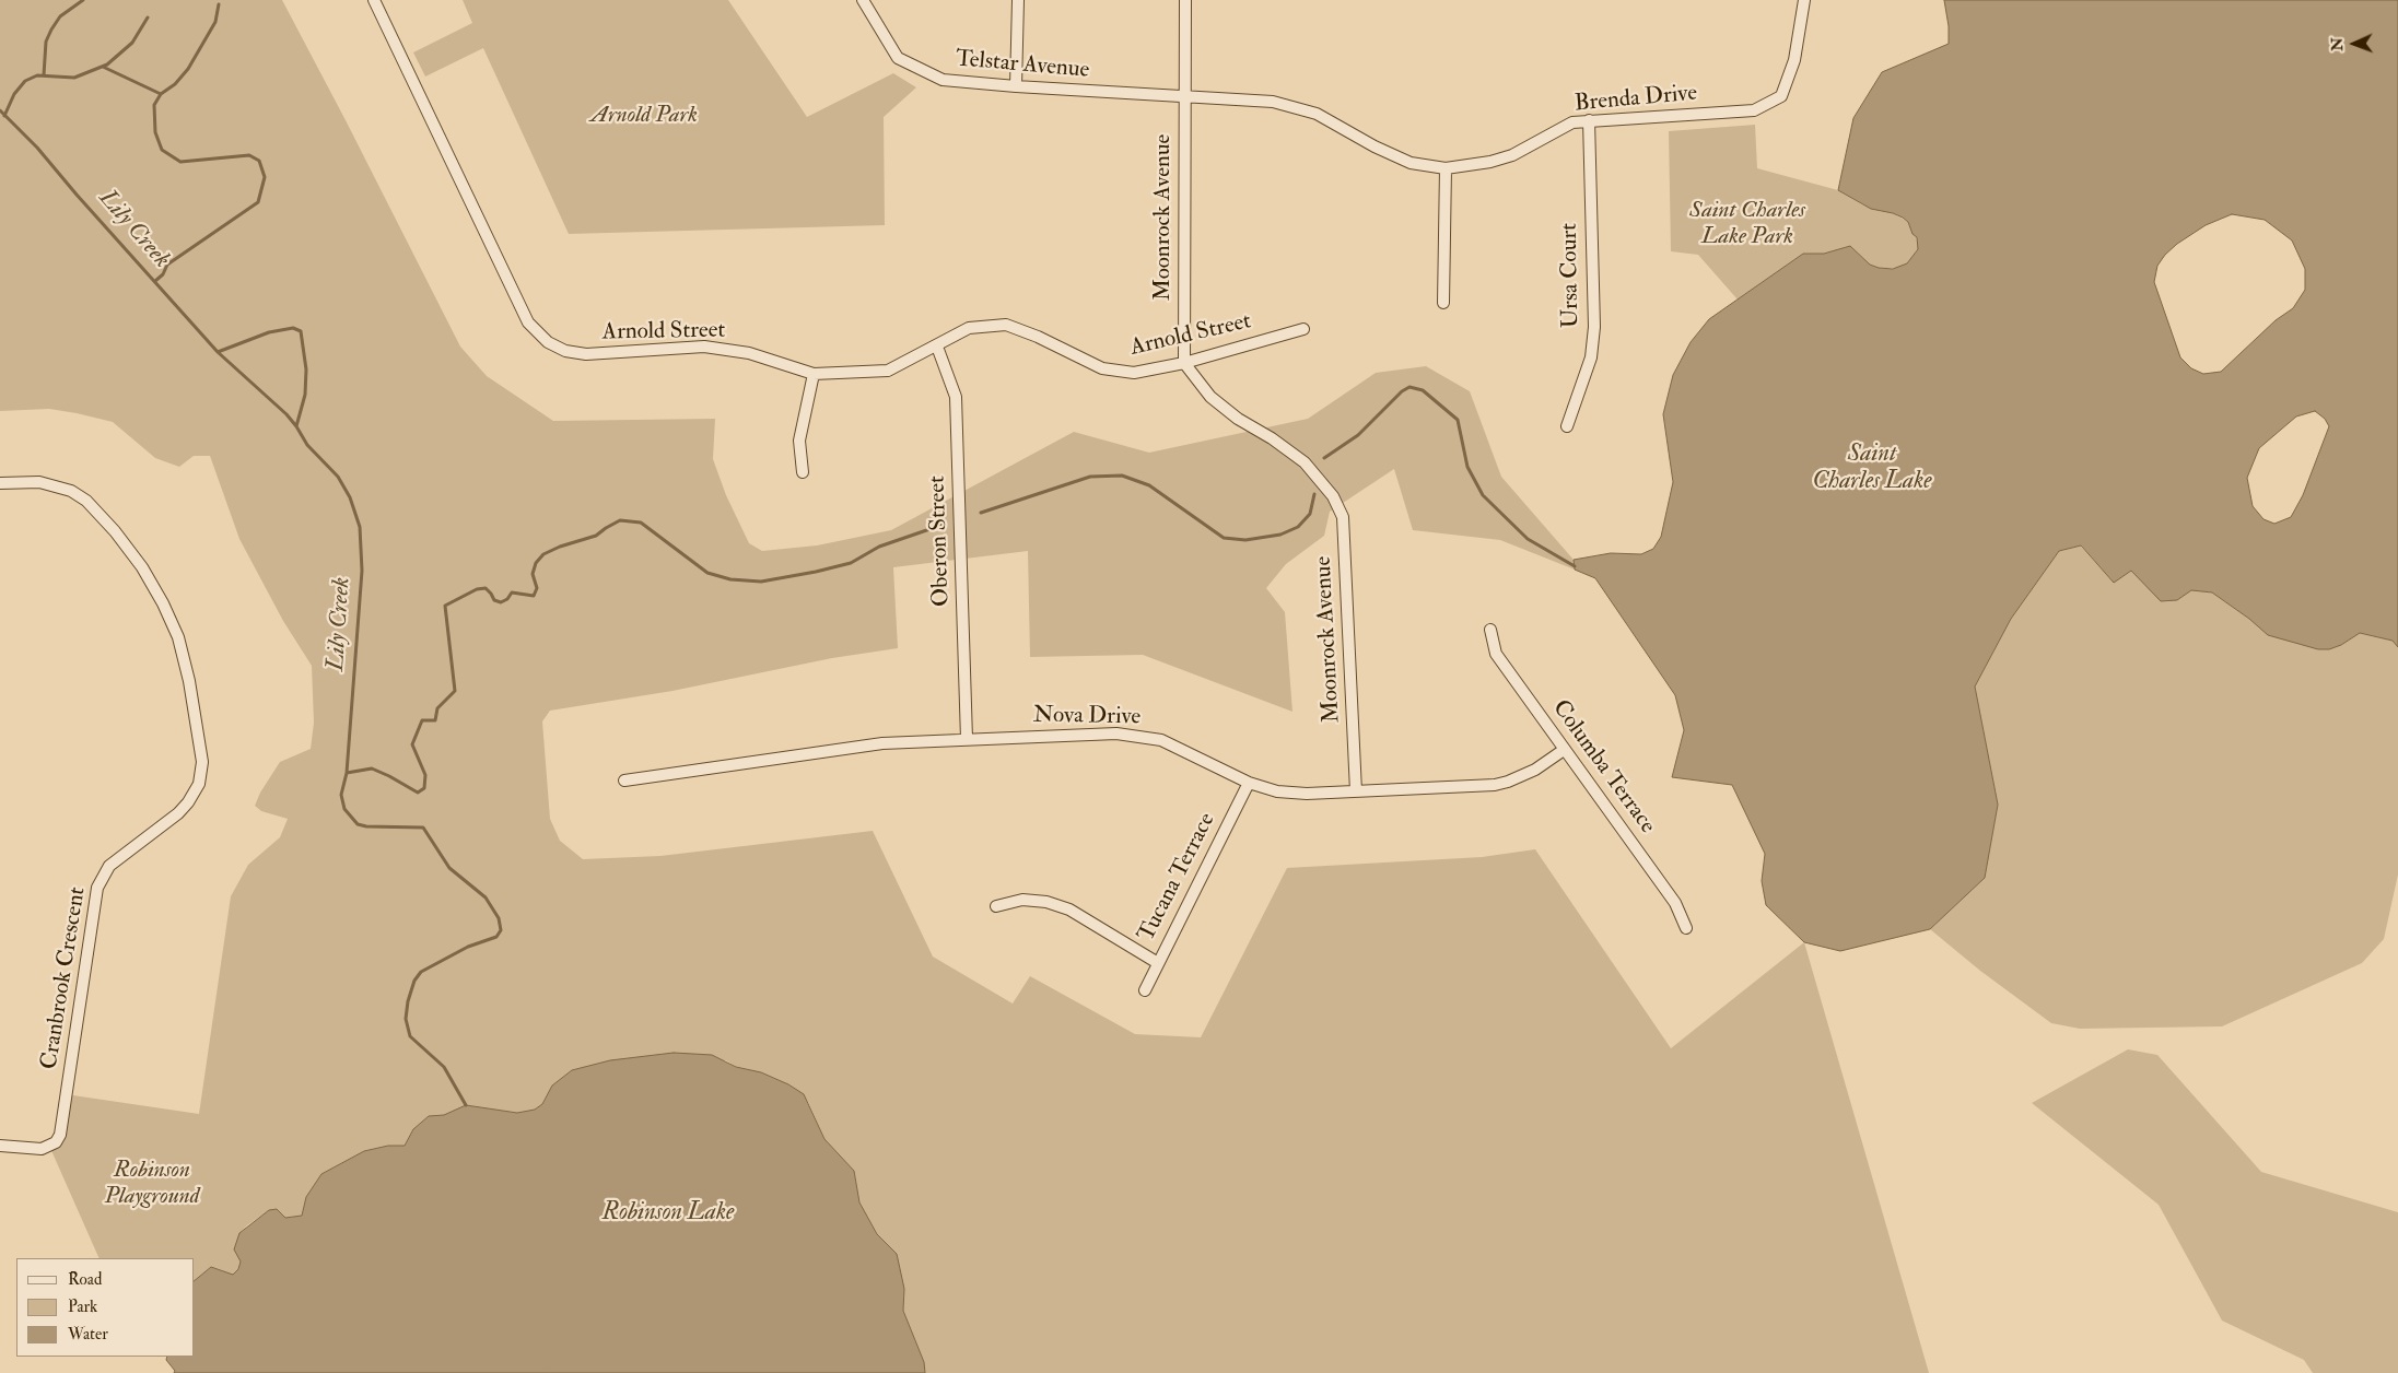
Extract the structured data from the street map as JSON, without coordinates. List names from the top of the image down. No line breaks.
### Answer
{"streets":{"street":["Telstar Avenue","Brenda Drive","Moonrock Avenue","Ursa Court","Arnold Street","Oberon Street","Nova Drive","Columba Terrace","Tucana Terrace","Cranbrook Crescent"]},"crossings":[["Telstar Avenue","Brenda Drive"],["Telstar Avenue","Moonrock Avenue"],["Brenda Drive","Moonrock Avenue"],["Brenda Drive","Ursa Court"],["Moonrock Avenue","Arnold Street"],["Moonrock Avenue","Nova Drive"],["Arnold Street","Oberon Street"],["Oberon Street","Nova Drive"],["Nova Drive","Columba Terrace"],["Nova Drive","Tucana Terrace"]],"water":["Lily Creek","Saint Charles Lake","Robinson Lake"],"parks":["Arnold Park","Saint Charles Lake Park","Robinson Playground"],"legend":["Road","Park","Water"],"north":"left"}
